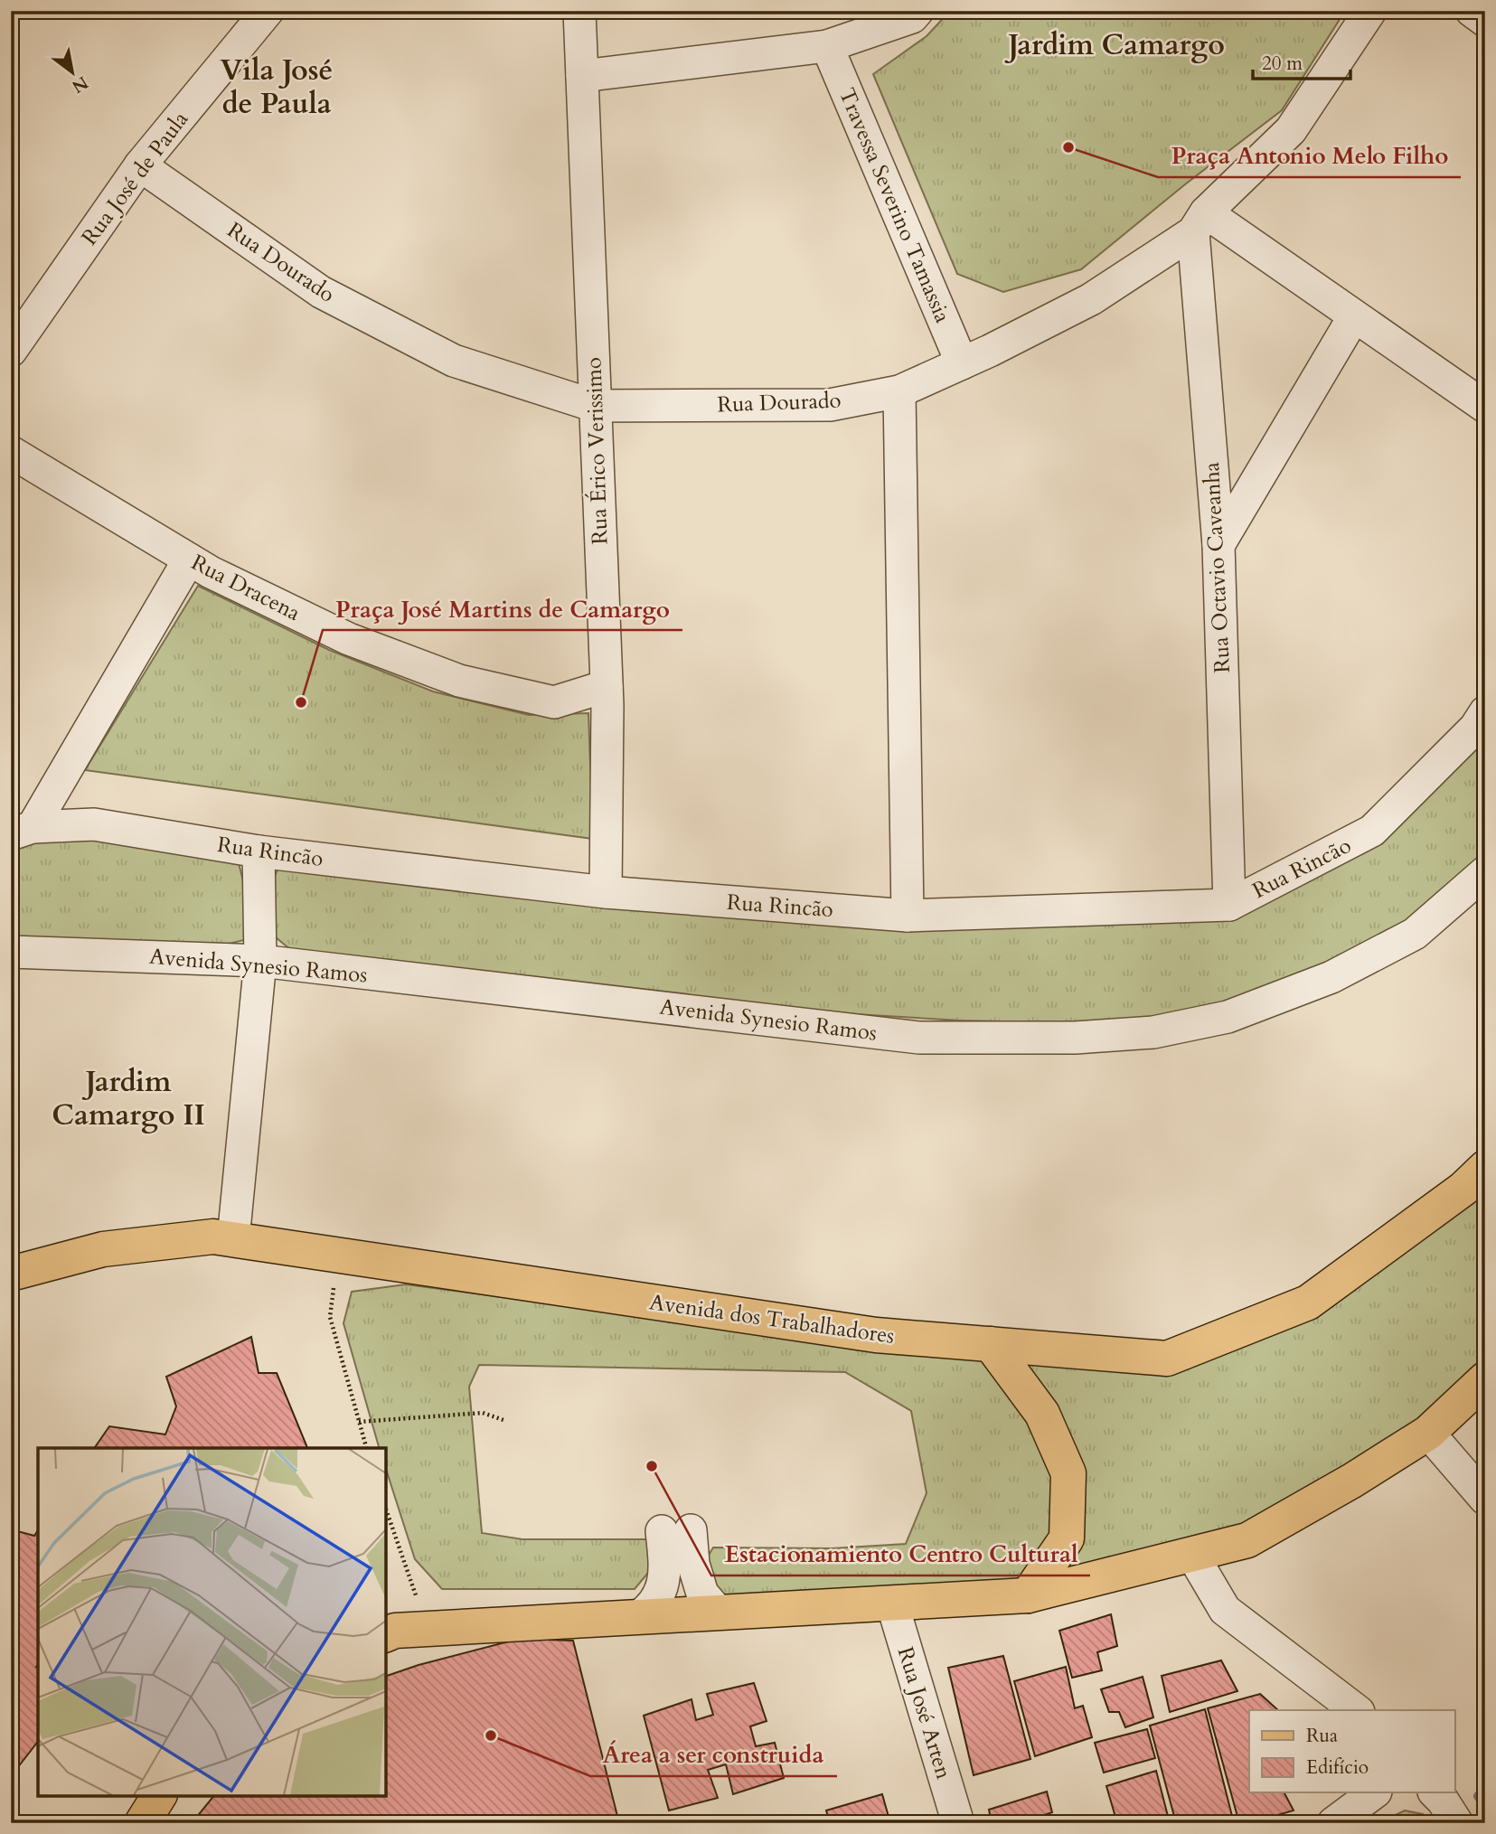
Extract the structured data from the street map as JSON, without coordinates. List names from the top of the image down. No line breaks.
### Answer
{"streets":{"main road":["Avenida dos Trabalhadores"],"street":["Rua José de Paula","Travessa Severino Tamassia","Rua Dourado","Rua Érico Verissimo","Rua Octavio Caveanha","Rua Dracena","Rua Rincão","Avenida Synesio Ramos","Rua José Arten"]},"crossings":[["Rua José de Paula","Rua Dourado"],["Travessa Severino Tamassia","Rua Dourado"],["Rua Dourado","Rua Érico Verissimo"],["Rua Dourado","Rua Octavio Caveanha"],["Rua Érico Verissimo","Rua Dracena"],["Rua Érico Verissimo","Rua Rincão"],["Rua Octavio Caveanha","Rua Rincão"]],"districts":["Jardim Camargo","Vila José de Paula","Jardim Camargo II"],"places":["Praça Antonio Melo Filho","Praça José Martins de Camargo","Estacionamiento Centro Cultural","Área a ser construida"],"legend":["Rua","Edifício"],"scale_bar":"20 m","north":"bottom right"}
